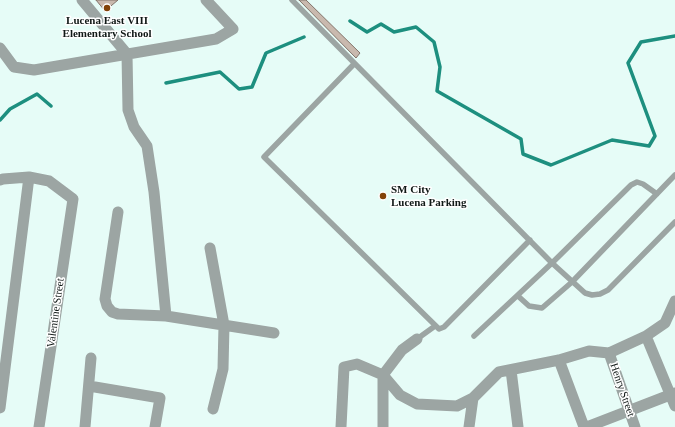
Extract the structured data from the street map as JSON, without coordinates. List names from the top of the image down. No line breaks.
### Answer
{"streets":{"street":["Valentine Street","Henry Street"]},"places":["Lucena East VIII Elementary School","SM City Lucena Parking"]}
